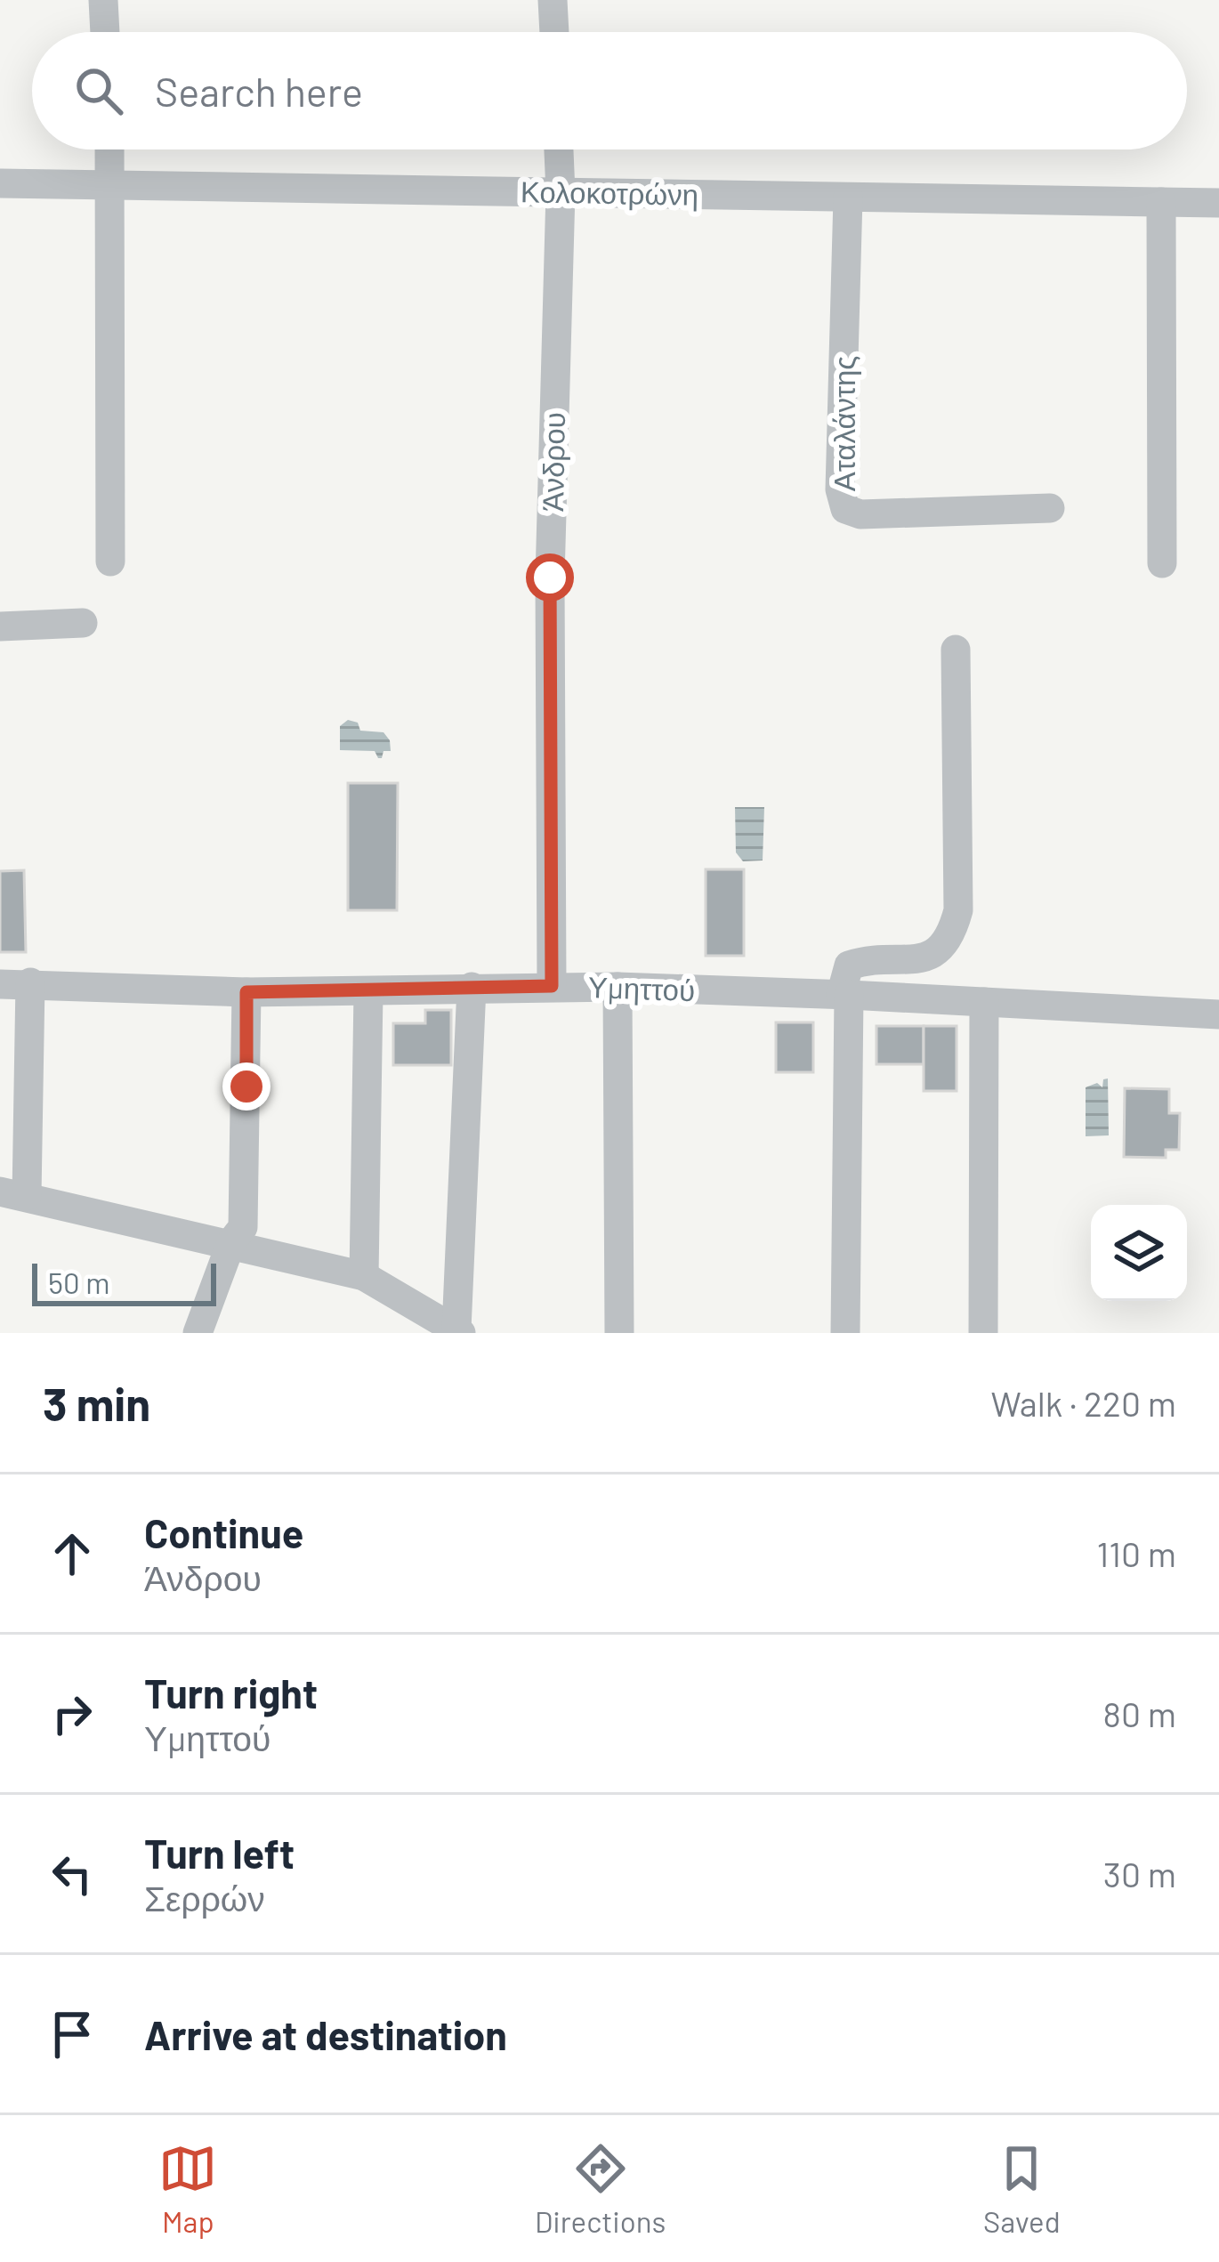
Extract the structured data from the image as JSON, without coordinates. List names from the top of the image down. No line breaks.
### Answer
{"streets":{"street":["Κολοκοτρώνη","Αταλάντης","Άνδρου","Υμηττού"]},"crossings":[["Κολοκοτρώνη","Αταλάντης"],["Κολοκοτρώνη","Άνδρου"],["Άνδρου","Υμηττού"]],"scale_bar":"50 m","page":{"search":"Search here","scale":"50 m","heading":["3 min","Walk · 220 m"],"list":[["Continue","Άνδρου","110 m"],["Turn right","Υμηττού","80 m"],["Turn left","Σερρών","30 m"],"Arrive at destination"],"nav":["Map","Directions","Saved"]}}
